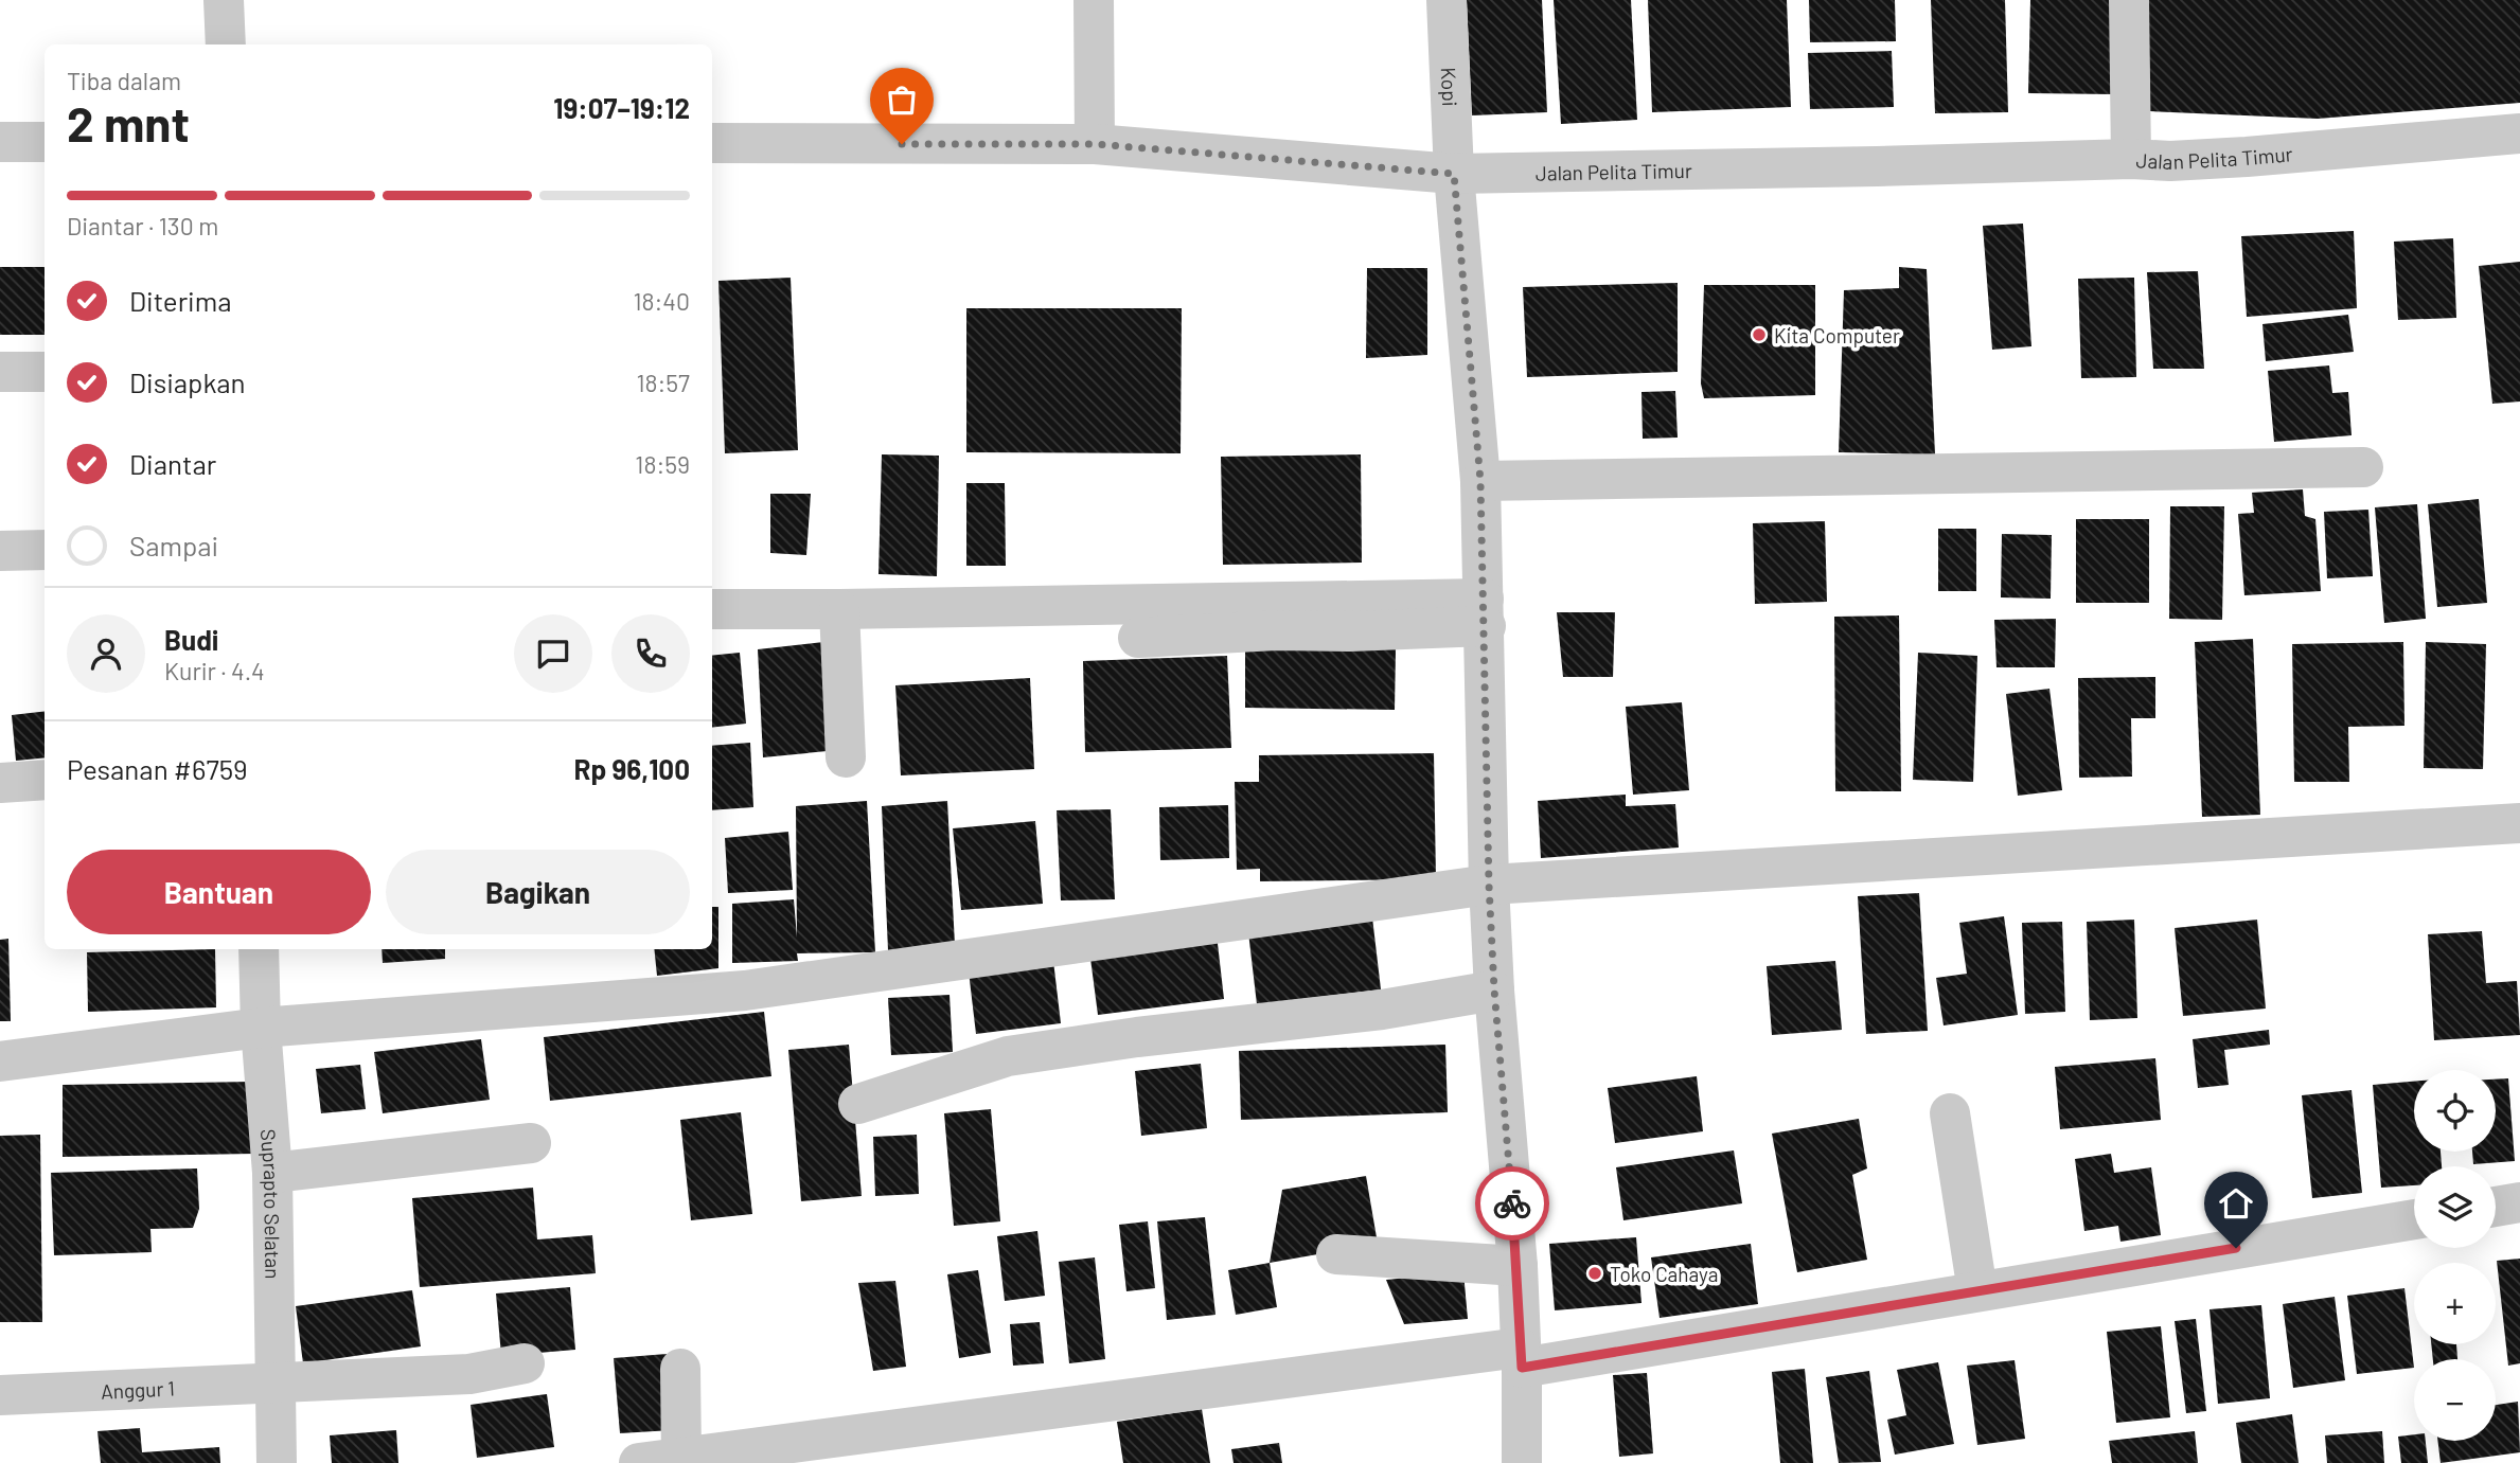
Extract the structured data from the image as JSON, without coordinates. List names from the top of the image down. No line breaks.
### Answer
{"streets":{"street":["Kopi","Jalan Pelita Timur","Suprapto Selatan","Anggur 1"]},"crossings":[["Kopi","Jalan Pelita Timur"],["Suprapto Selatan","Anggur 1"]],"places":["Kita Computer","Toko Cahaya"],"page":{"heading":["2 mnt","Tiba dalam","19:07–19:12"],"panel":["Budi","Kurir · 4.4","Pesanan #6759","Rp 96,100"],"bar":"Diantar · 130 m","list":[["Diterima","18:40"],["Disiapkan","18:57"],["Diantar","18:59"],"Sampai"],"buttons":["Bantuan","Bagikan"],"map_buttons":["+","−"]}}
